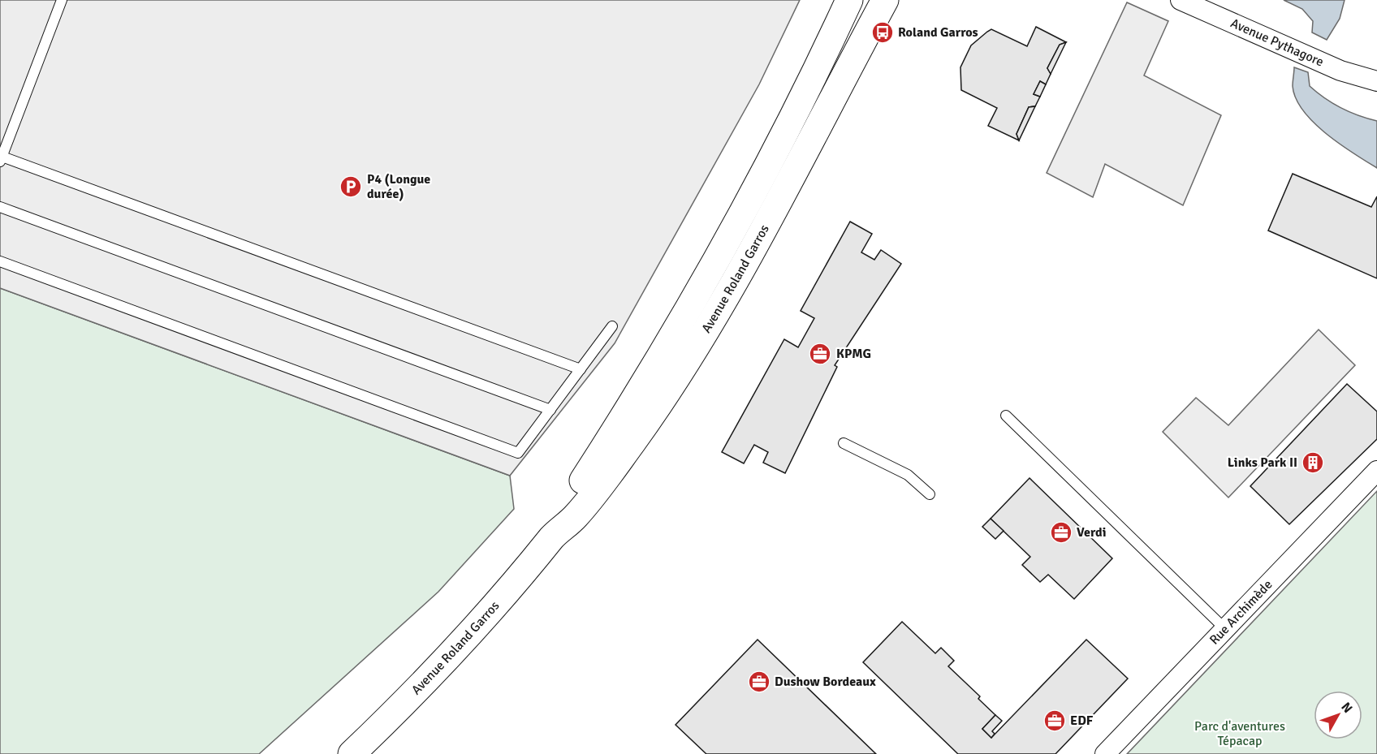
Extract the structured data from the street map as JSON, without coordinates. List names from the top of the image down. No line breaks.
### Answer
{"streets":{"main road":["Avenue Roland Garros"],"street":["Avenue Pythagore","Rue Archimède"]},"parks":["Parc d'aventures Tépacap"],"places":{"bus stop":["Roland Garros"],"parking":["P4 (Longue durée)"],"office":["KPMG","Verdi","Dushow Bordeaux","EDF"],"building":["Links Park II"]},"north":"top right"}
